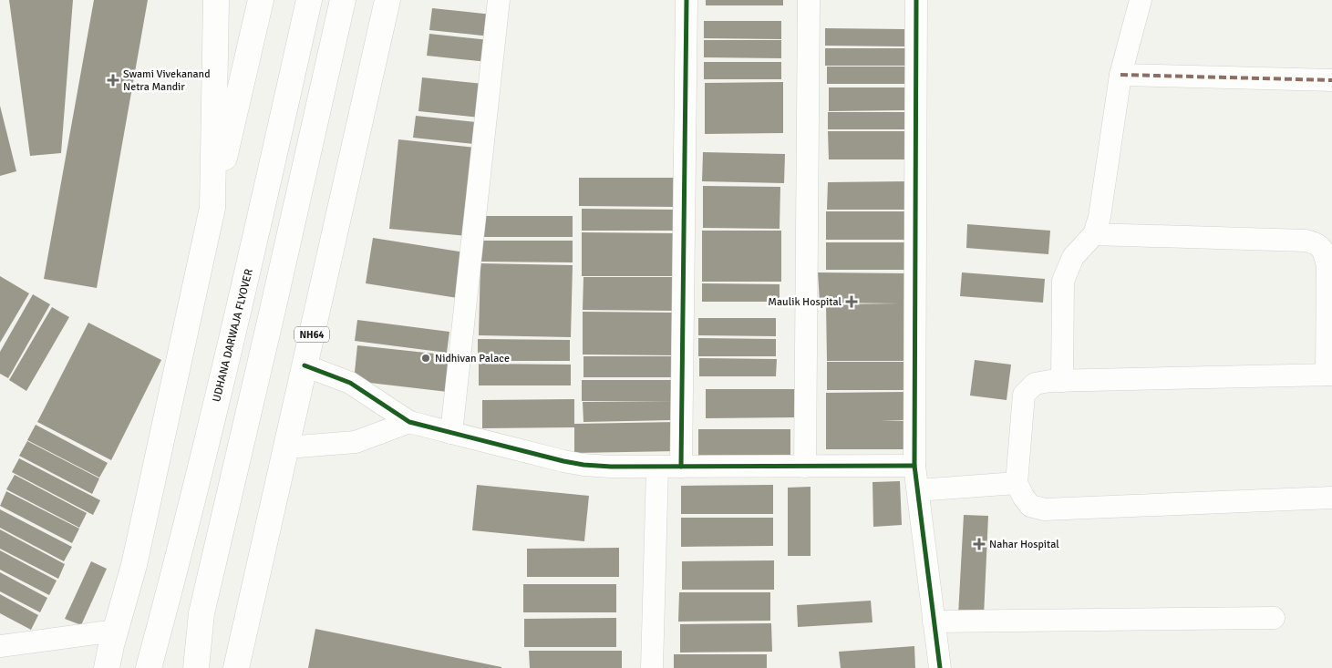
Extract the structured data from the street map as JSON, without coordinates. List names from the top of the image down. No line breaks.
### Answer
{"streets":{"highway":["NH64","UDHANA DARWAJA FLYOVER"]},"places":{"health":["Swami Vivekanand Netra Mandir","Maulik Hospital","Nahar Hospital"],"other":["Nidhivan Palace"]}}
